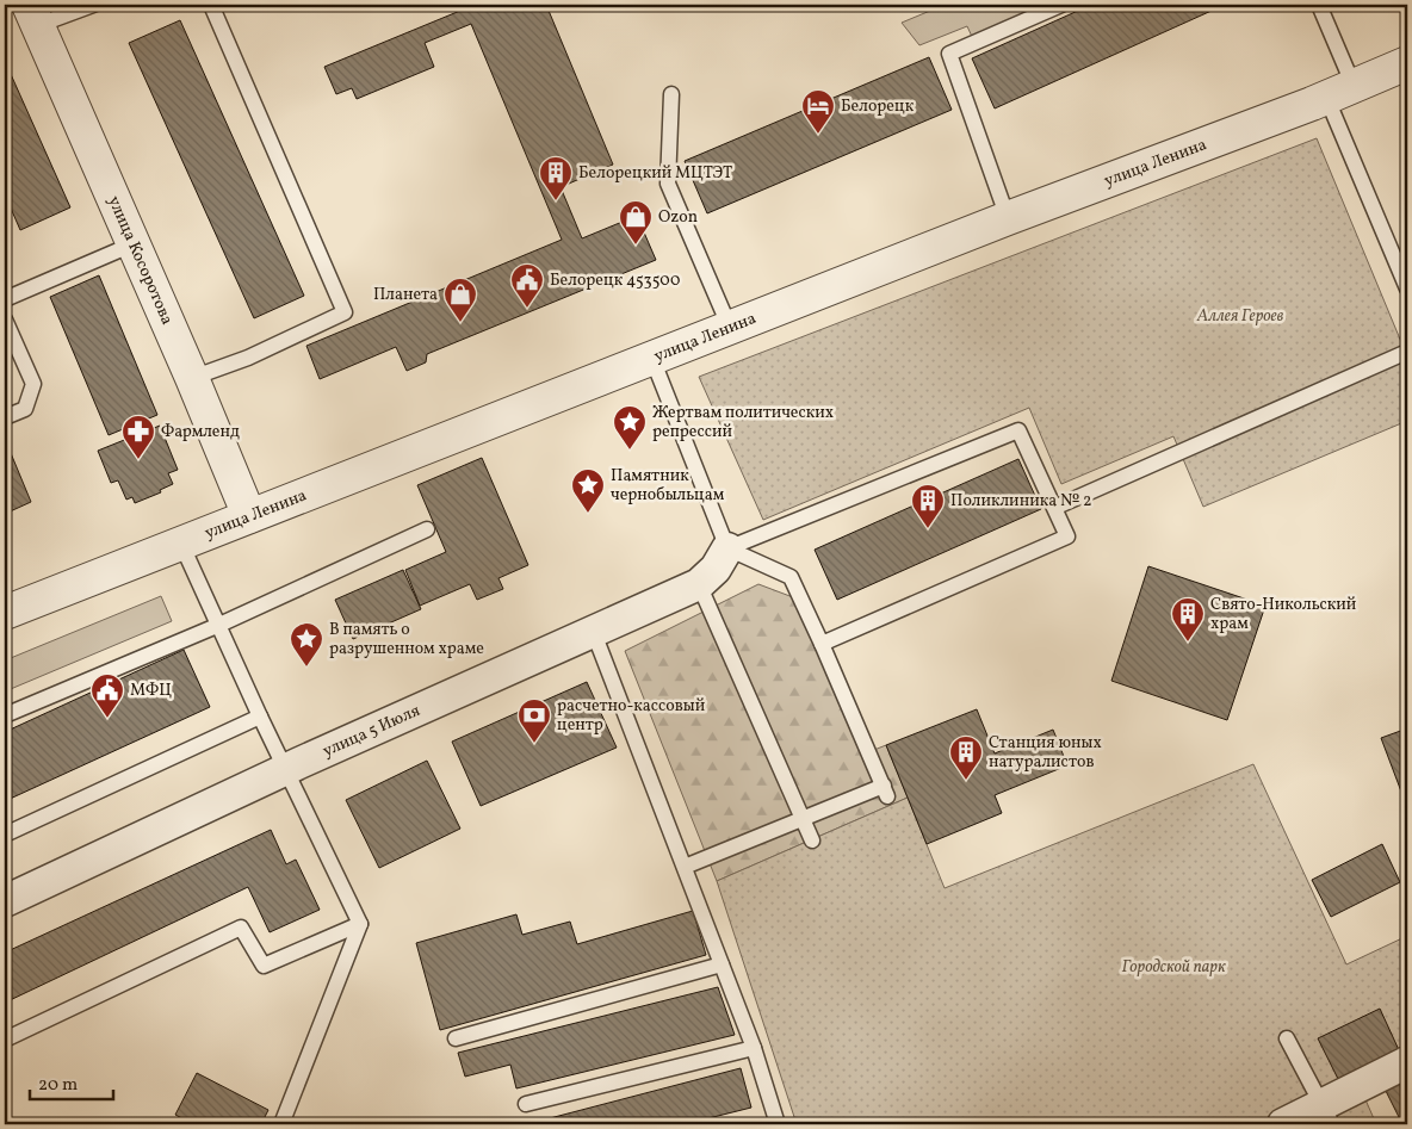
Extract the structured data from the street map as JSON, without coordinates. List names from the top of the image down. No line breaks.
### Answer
{"streets":{"street":["улица Ленина","улица Косоротова","улица 5 Июля"]},"crossings":[["улица Ленина","улица Косоротова"]],"parks":["Аллея Героев","Городской парк"],"places":{"hotel":["Белорецк"],"building":["Белорецкий МЦТЭТ","Поликлиника № 2","Свято-Никольский храм","Станция юных натуралистов"],"shop":["Ozon","Планета"],"public building":["Белорецк 453500","МФЦ"],"place":["Жертвам политических репрессий","Памятник чернобыльцам","В память о разрушенном храме"],"pharmacy":["Фармленд"],"bank":["расчетно-кассовый центр"]},"scale_bar":"20 m"}
